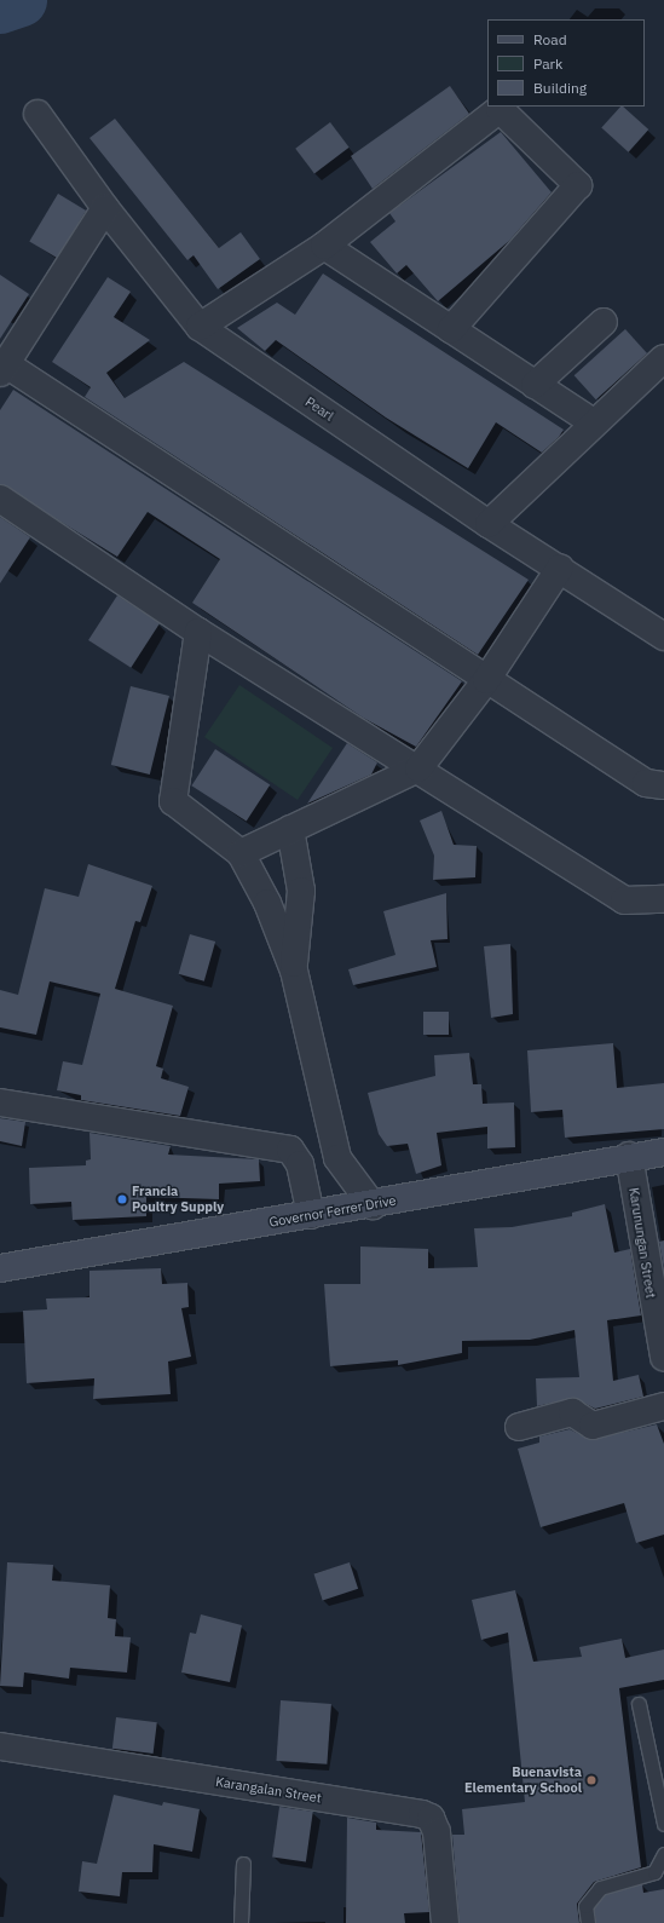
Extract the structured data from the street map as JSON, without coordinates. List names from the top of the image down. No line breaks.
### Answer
{"streets":{"main road":["Governor Ferrer Drive"],"street":["Pearl","Karunungan Street","Karangalan Street"]},"crossings":[["Governor Ferrer Drive","Karunungan Street"]],"places":["Francia Poultry Supply","Buenavista Elementary School"],"legend":["Road","Park","Building"]}
